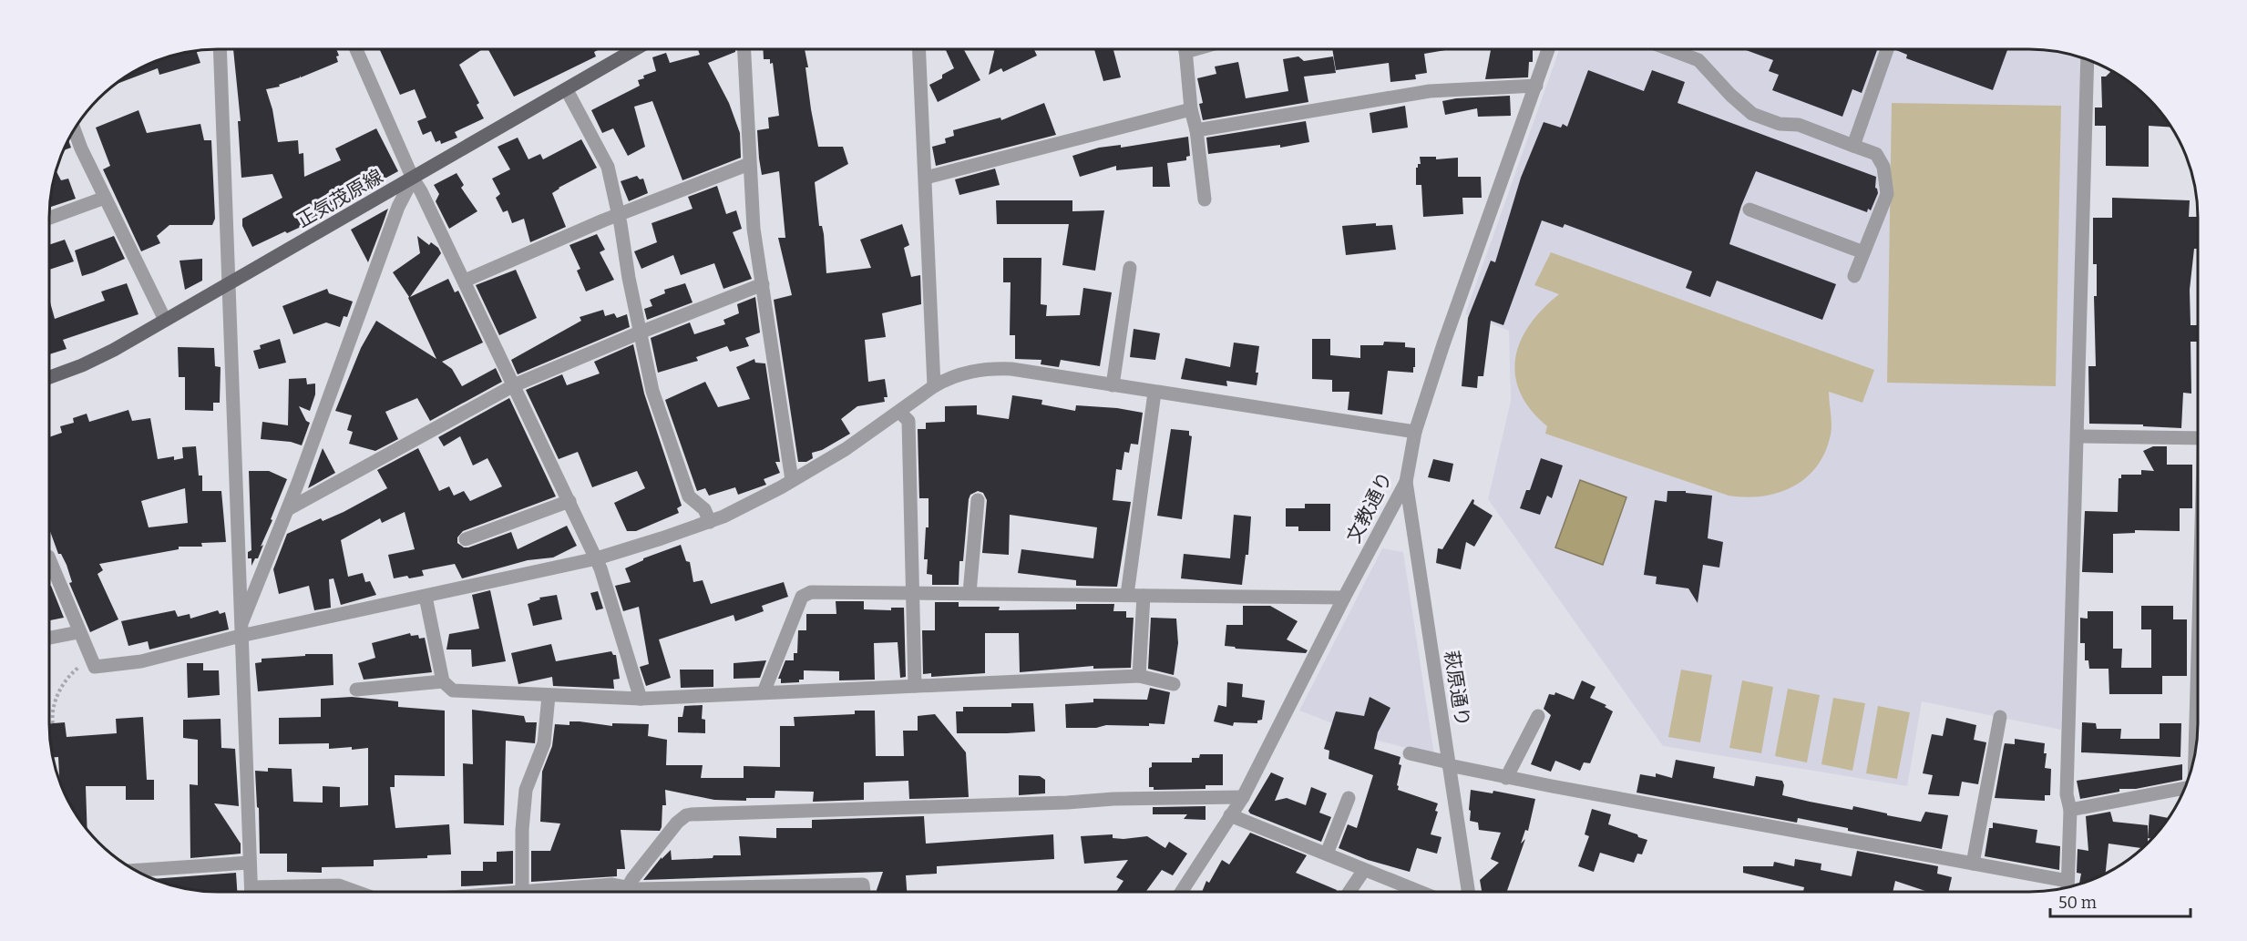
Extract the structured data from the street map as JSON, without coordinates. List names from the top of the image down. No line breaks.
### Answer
{"streets":{"main road":["正気茂原線"],"street":["文教通り","萩原通り"]},"crossings":[["文教通り","萩原通り"]],"scale_bar":"50 m"}
